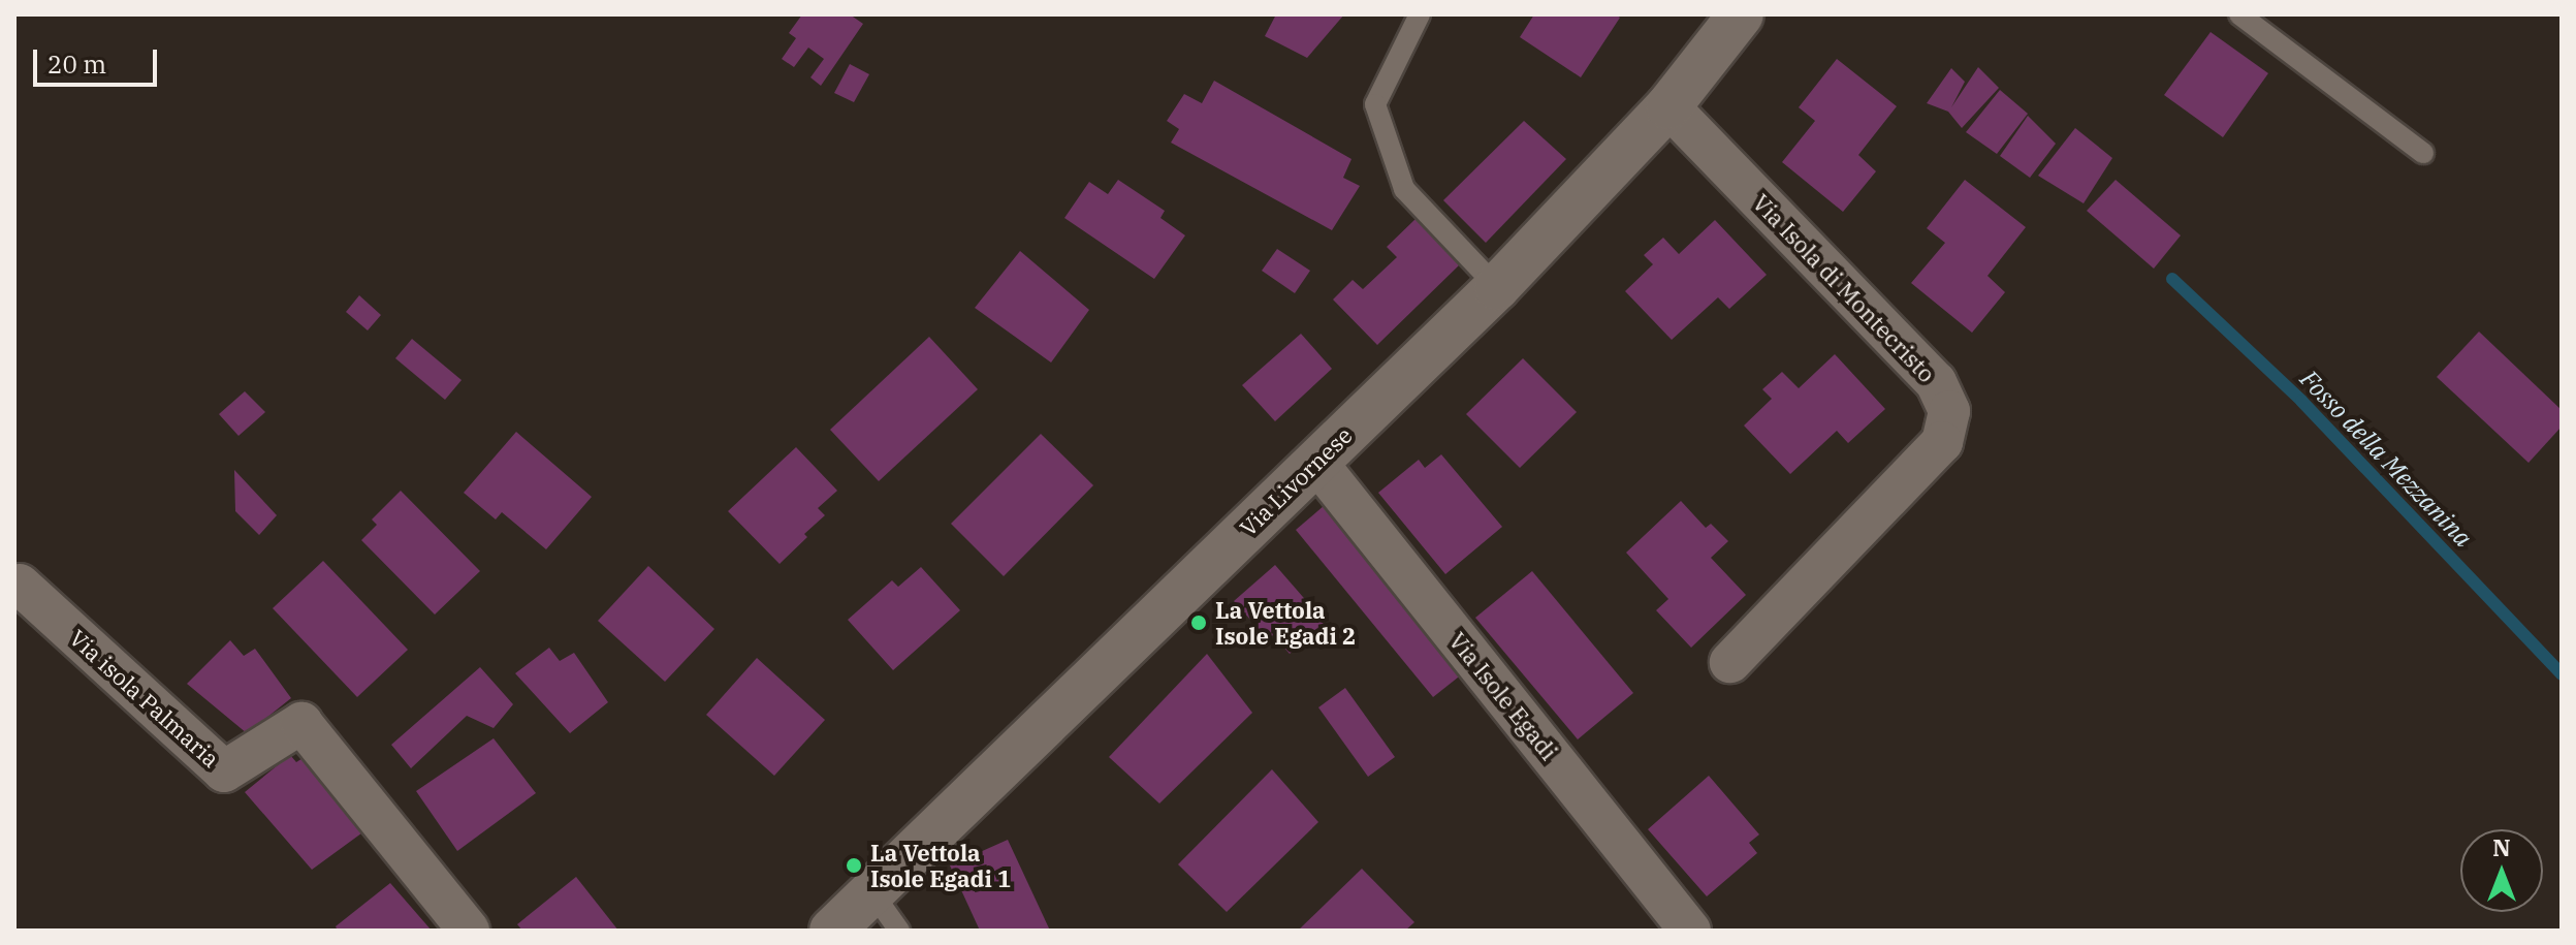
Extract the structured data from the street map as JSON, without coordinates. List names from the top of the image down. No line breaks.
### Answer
{"streets":{"street":["Via Isola di Montecristo","Via Livornese","Via Isole Egadi","Via isola Palmaria"]},"crossings":[["Via Isola di Montecristo","Via Livornese"],["Via Livornese","Via Isole Egadi"]],"water":["Fosso della Mezzanina"],"places":["La Vettola Isole Egadi 2","La Vettola Isole Egadi 1"],"scale_bar":"20 m","north":"top"}
